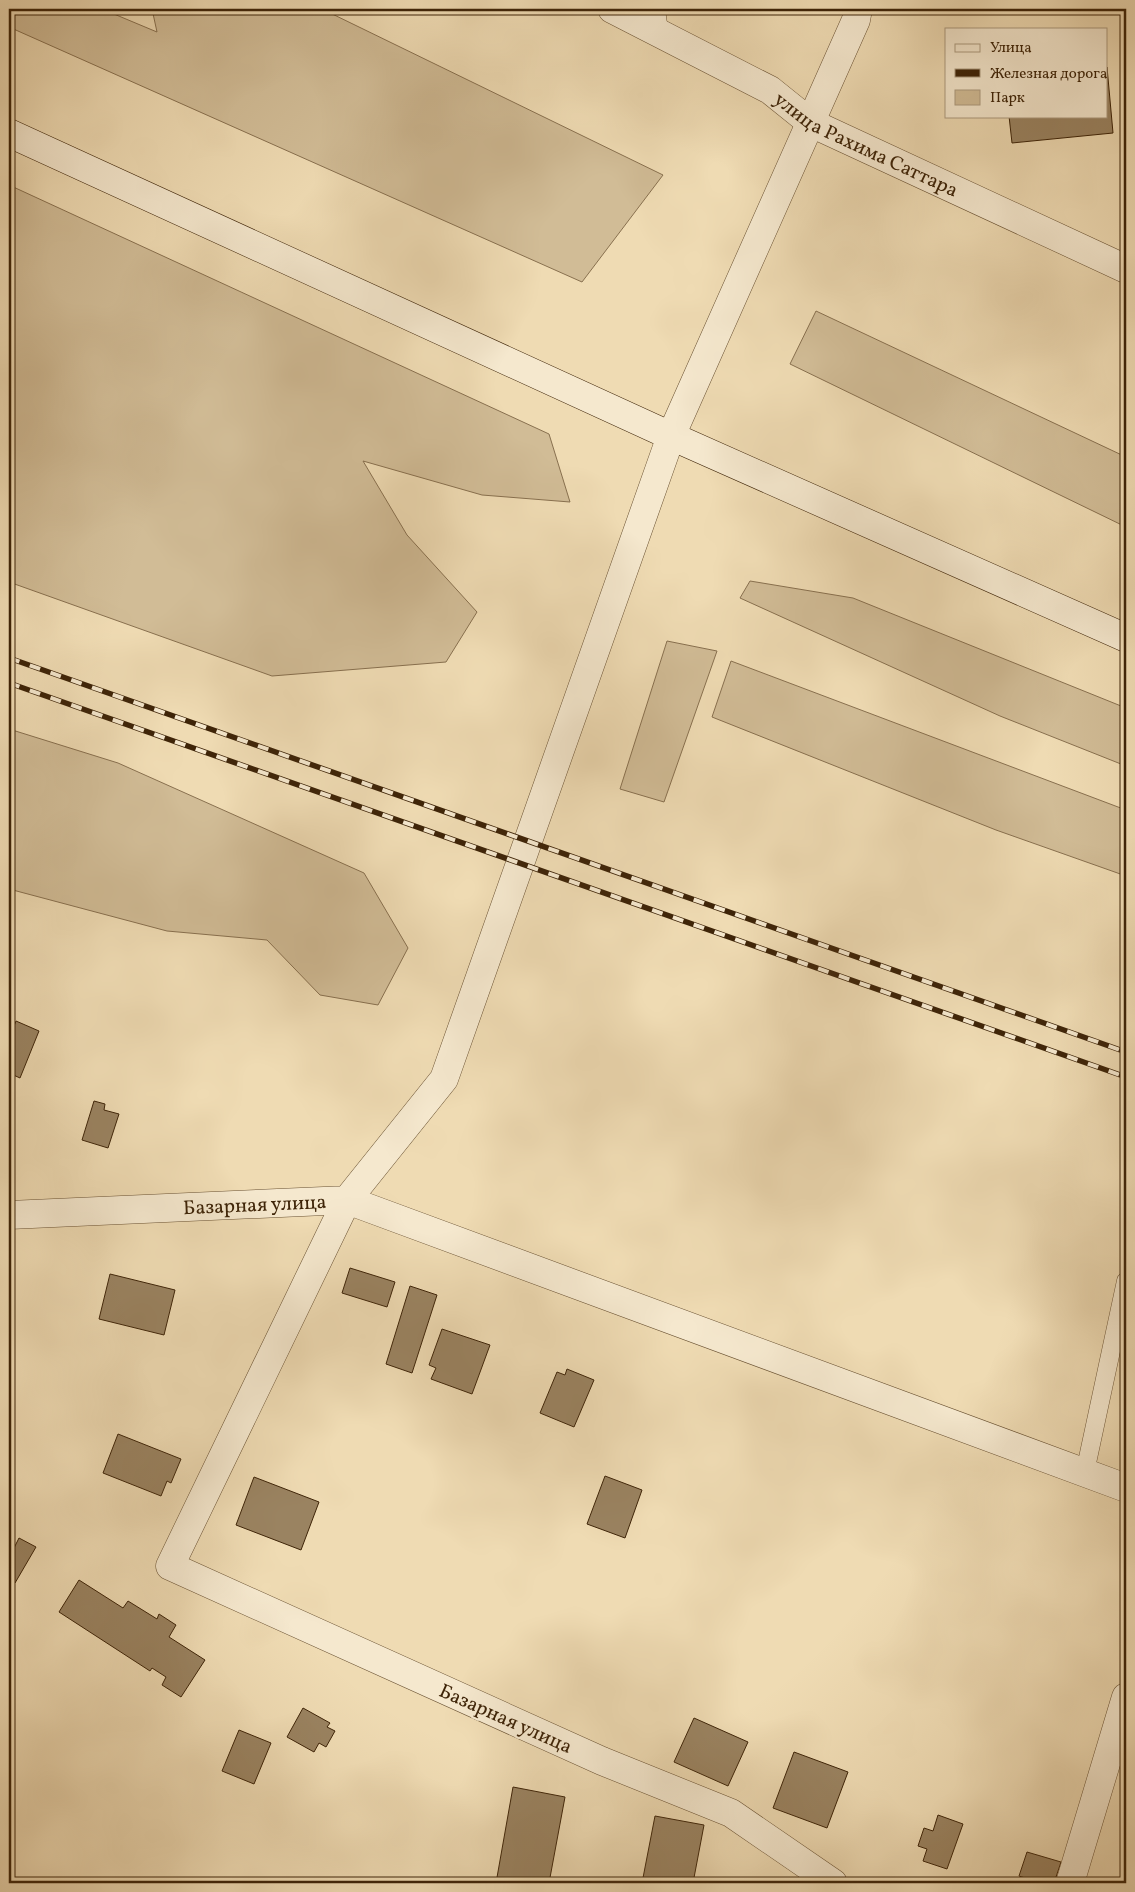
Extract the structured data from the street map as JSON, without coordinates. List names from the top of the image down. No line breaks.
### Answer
{"streets":{"street":["улица Рахима Саттара","Базарная улица"]},"crossings":[["улица Рахима Саттара","Базарная улица"]],"legend":["Улица","Железная дорога","Парк"]}
